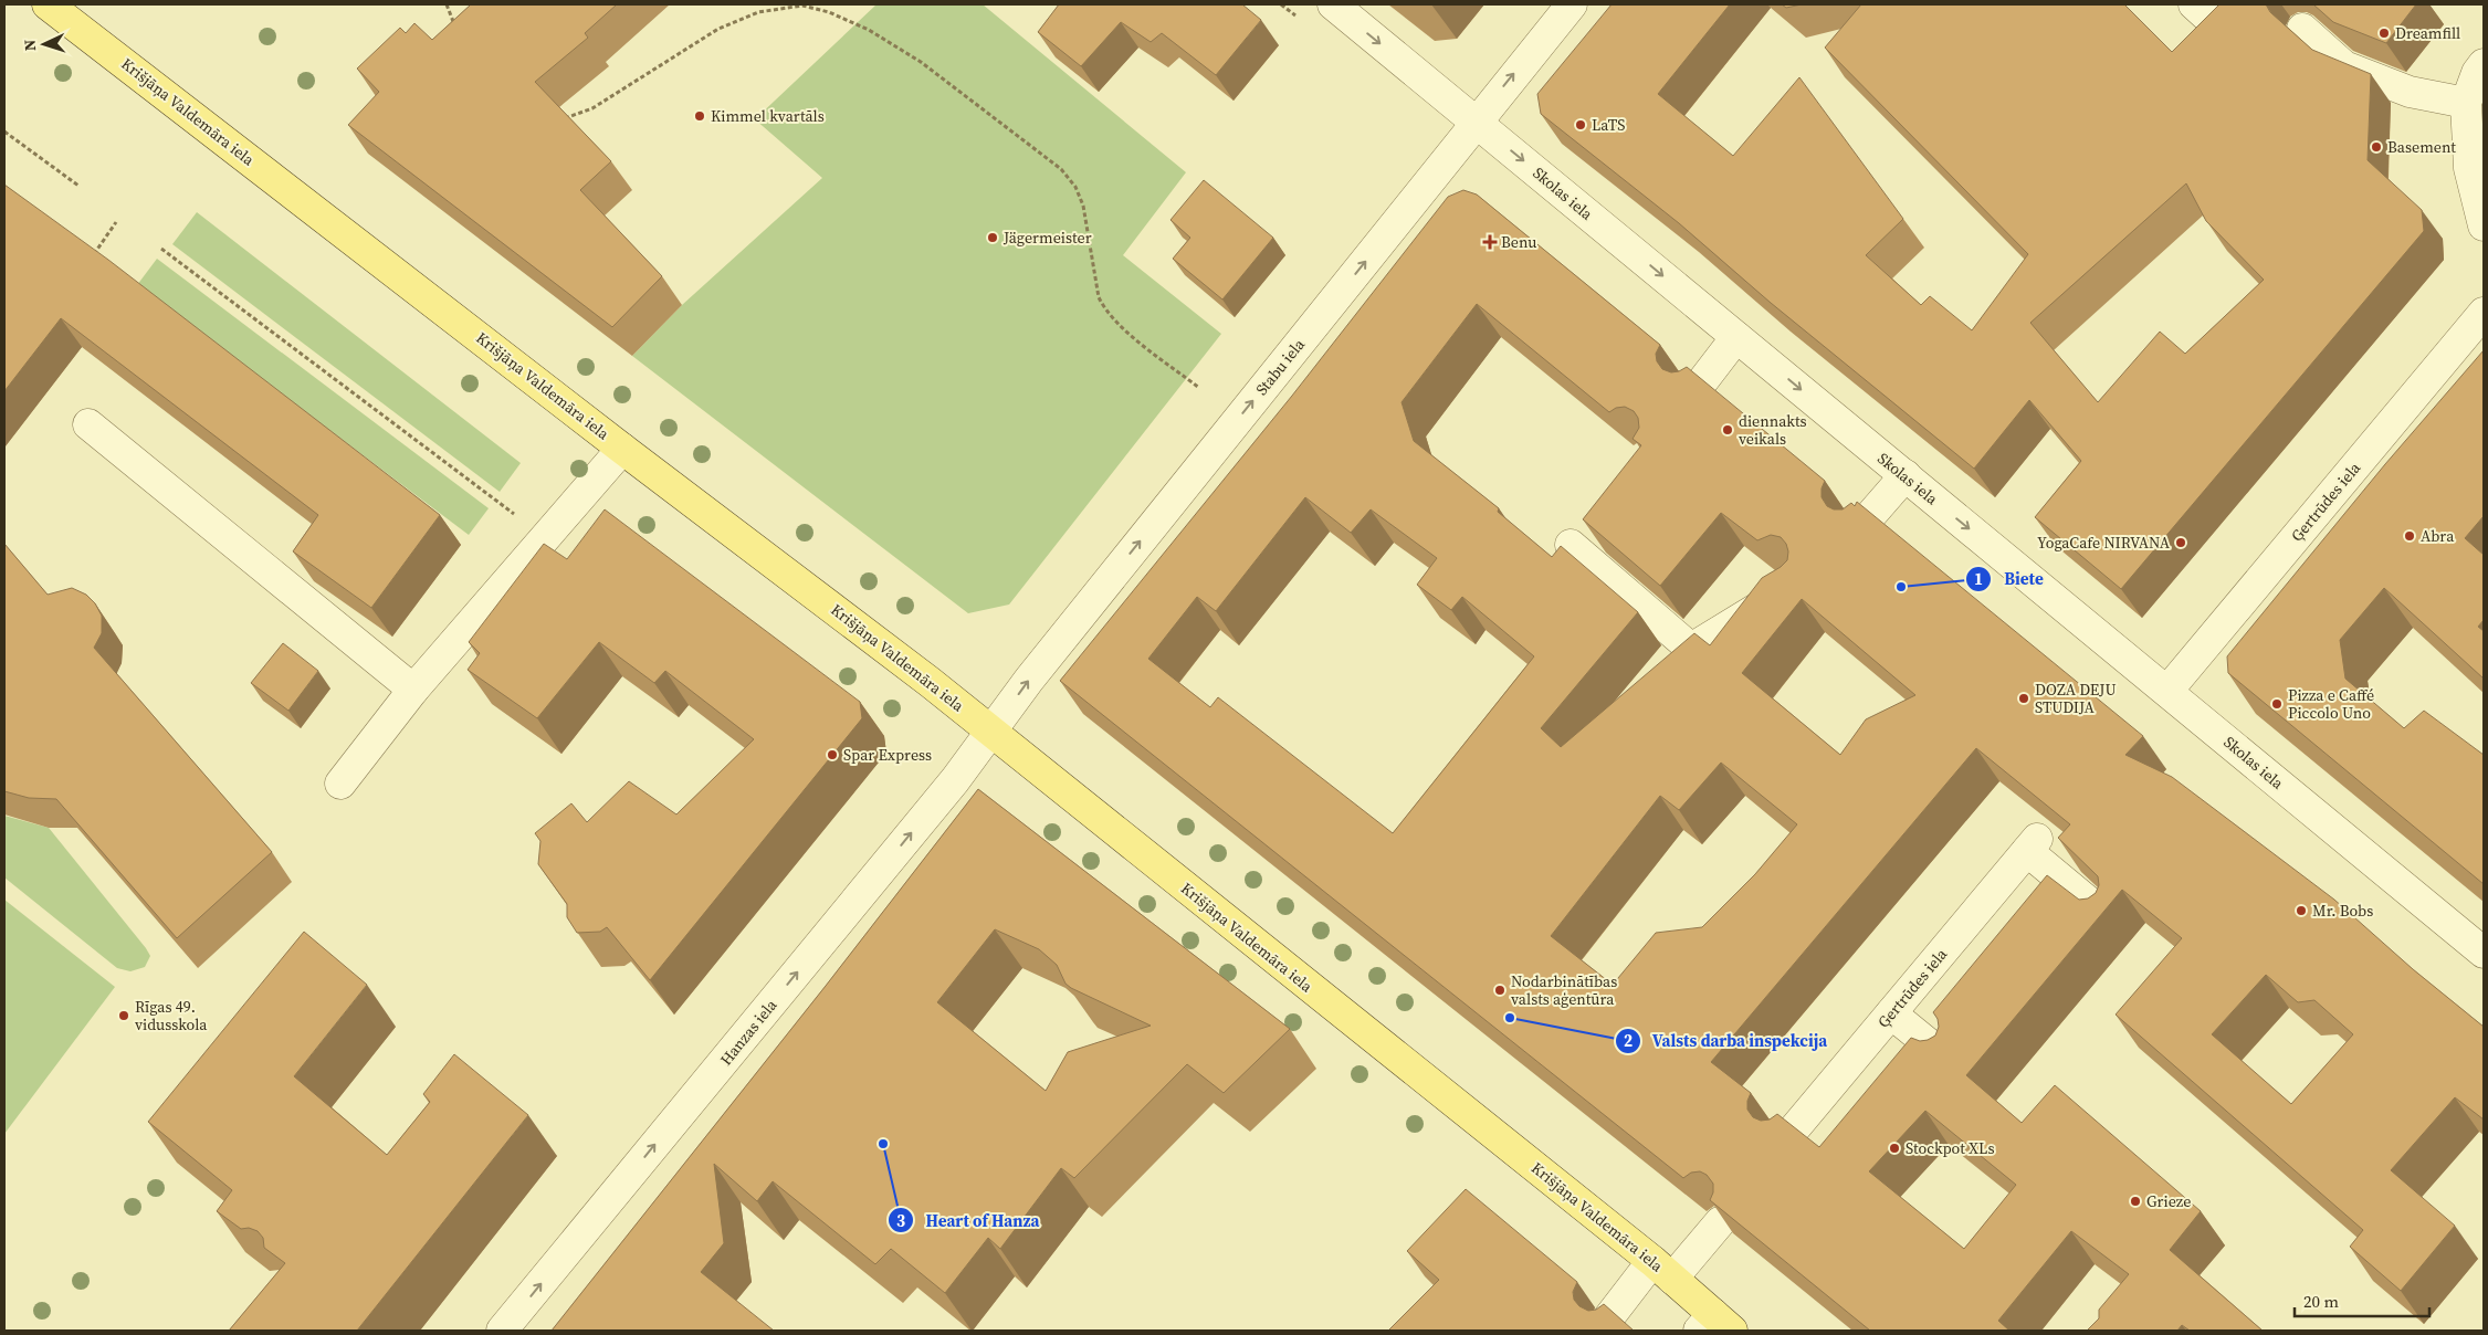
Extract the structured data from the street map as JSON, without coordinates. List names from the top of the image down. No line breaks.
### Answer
{"streets":{"main road":["Krišjāņa Valdemāra iela"],"street":["Skolas iela","Stabu iela","Ģertrūdes iela","Hanzas iela"]},"crossings":[["Krišjāņa Valdemāra iela","Stabu iela"],["Krišjāņa Valdemāra iela","Hanzas iela"],["Skolas iela","Stabu iela"],["Skolas iela","Ģertrūdes iela"],["Stabu iela","Hanzas iela"]],"one_way":["Skolas iela","Stabu iela","Hanzas iela"],"places":{"other":["Dreamfill","Kimmel kvartāls","LaTS","Basement","Jägermeister","diennakts veikals","Abra","YogaCafe NIRVANA","Biete","DOZA DEJU STUDIJA","Pizza e Caffé Piccolo Uno","Spar Express","Mr. Bobs","Nodarbinātības valsts aģentūra","Rīgas 49. vidusskola","Valsts darba inspekcija","Heart of Hanza","Stockpot XLs","Grieze"],"health":["Benu"]},"scale_bar":"20 m","north":"left"}
